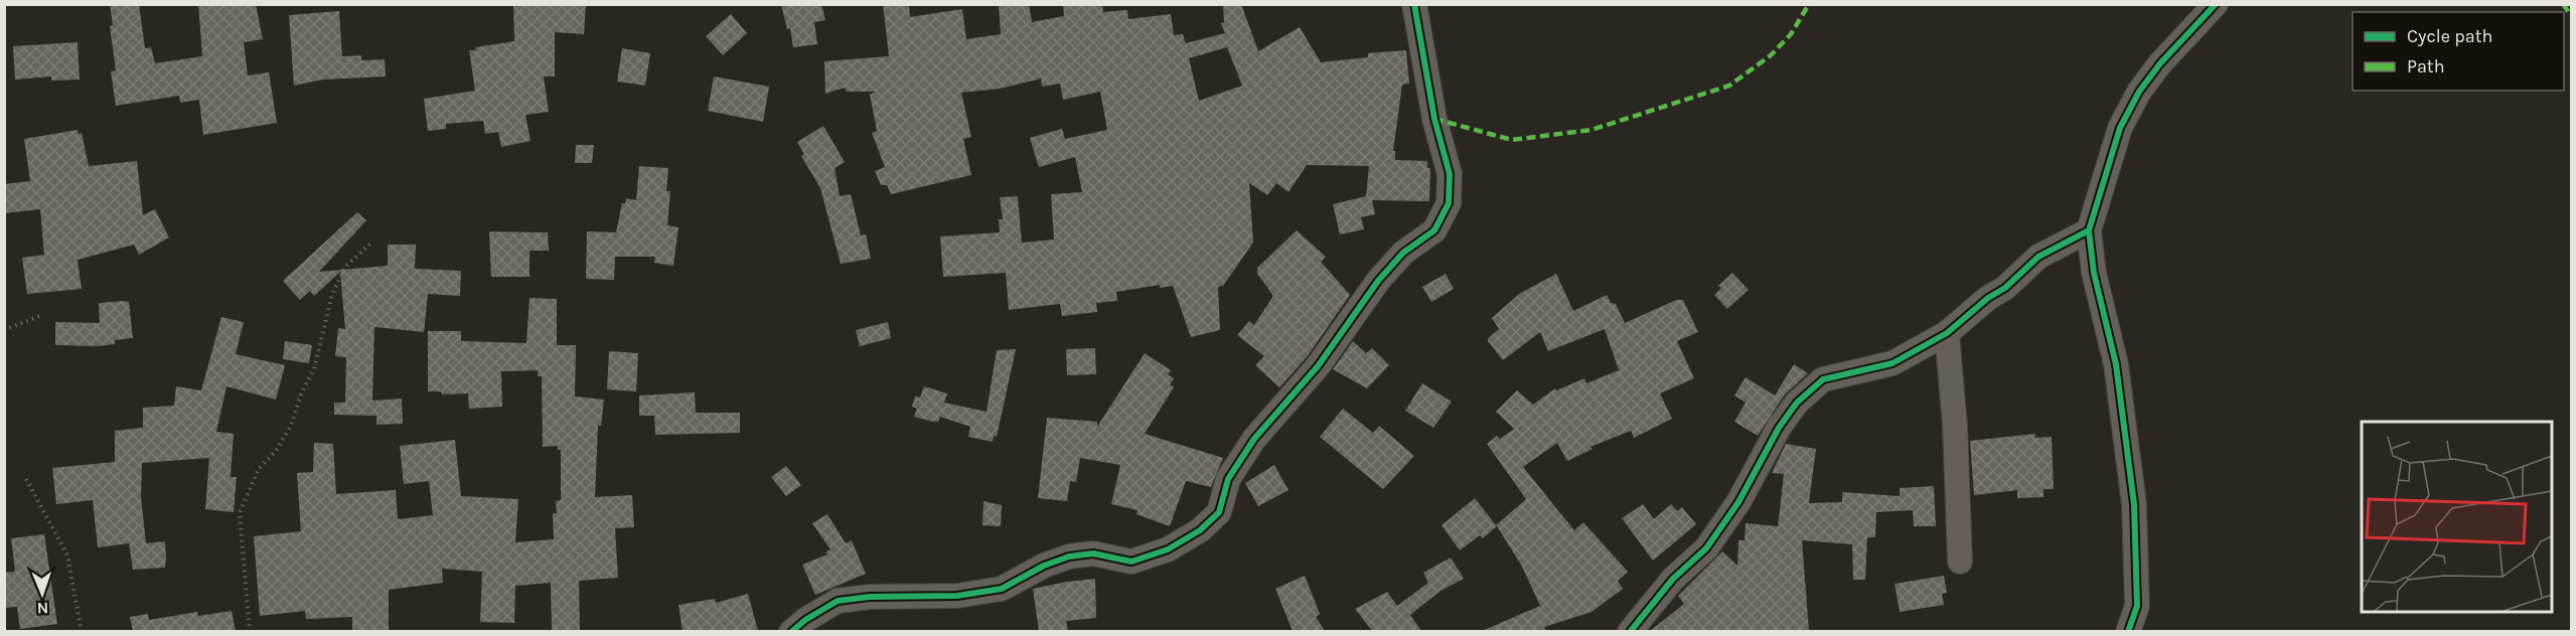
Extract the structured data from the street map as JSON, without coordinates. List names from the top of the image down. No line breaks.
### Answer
{"legend":["Cycle path","Path"],"north":"bottom"}
